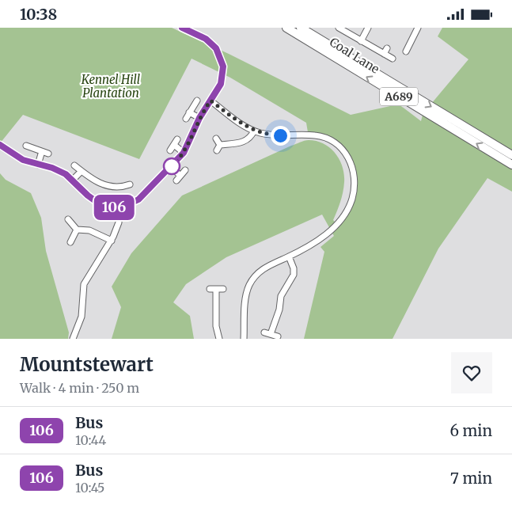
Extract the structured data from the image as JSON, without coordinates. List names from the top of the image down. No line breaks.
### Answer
{"streets":{"highway":["Coal Lane","A689"]},"parks":["Kennel Hill Plantation"],"lines":["bus line 106"],"page":{"status":"10:38","on_map":"106","heading":["Mountstewart","Walk · 4 min · 250 m"],"list":[{"mark":"106","name":"Bus","note":"10:44","value":"6 min"},{"mark":"106","name":"Bus","note":"10:45","value":"7 min"}]}}
